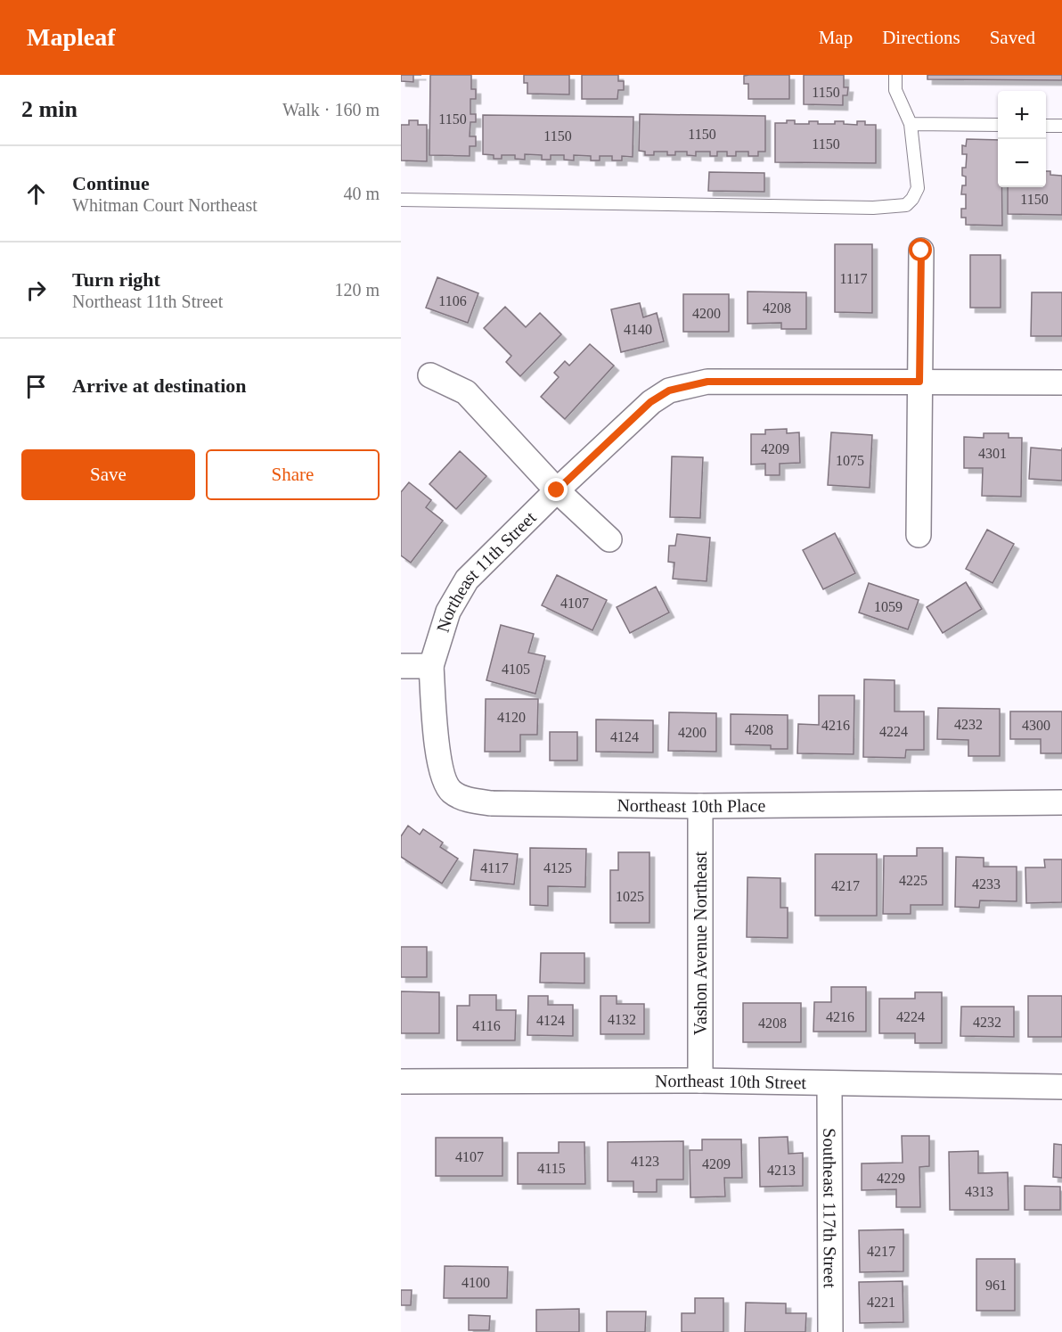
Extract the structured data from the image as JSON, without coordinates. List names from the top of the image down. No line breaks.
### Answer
{"streets":{"street":["Northeast 11th Street","Northeast 10th Place","Vashon Avenue Northeast","Northeast 10th Street","Southeast 117th Street"]},"crossings":[["Northeast 11th Street","Northeast 10th Place"],["Northeast 10th Place","Vashon Avenue Northeast"],["Vashon Avenue Northeast","Northeast 10th Street"],["Northeast 10th Street","Southeast 117th Street"]],"house_numbers":["1150","1150","1150","1150","1150","1150","1117","1106","4208","4200","4140","4209","4301","1075","4107","1059","4105","4120","4232","4216","4300","4208","4224","4200","4124","4117","4125","4225","4233","4217","1025","4216","4224","4132","4124","4232","4208","4116","4107","4123","4209","4115","4213","4229","4313","4217","4100","961","4221"],"page":{"header":"Mapleaf","nav":["Map","Directions","Saved"],"heading":["2 min","Walk · 160 m"],"map_buttons":["+","−"],"list":[["Continue","Whitman Court Northeast","40 m"],["Turn right","Northeast 11th Street","120 m"],"Arrive at destination"],"buttons":["Save","Share"]}}
